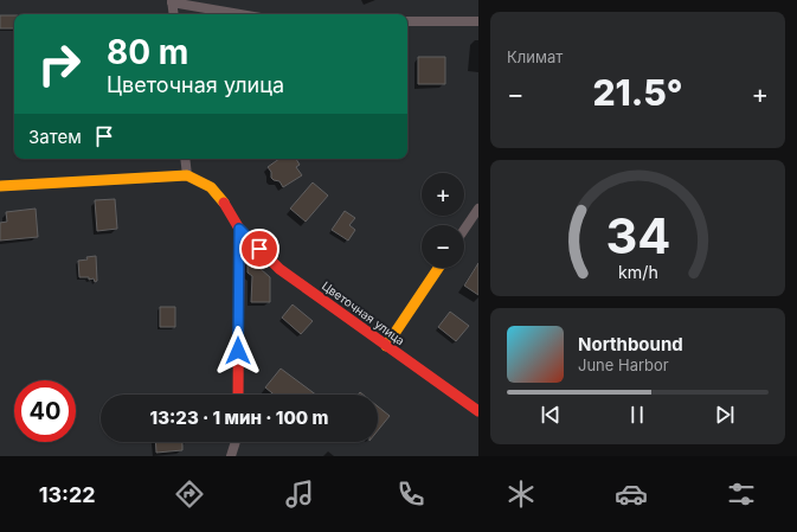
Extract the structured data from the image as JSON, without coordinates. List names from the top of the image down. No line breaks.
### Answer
{"streets":{"street":["Цветочная улица"]},"page":{"tile":"Климат","turn":["80 m","Цветочная улица"],"heat":["−","21.5°","+"],"then":"Затем","map_buttons":["+","−"],"song":["Northbound","June Harbor"],"limit":"40","trip":"13:23 · 1 мин · 100 m","tabs":"13:22","gauge":["34","km/h"]}}
